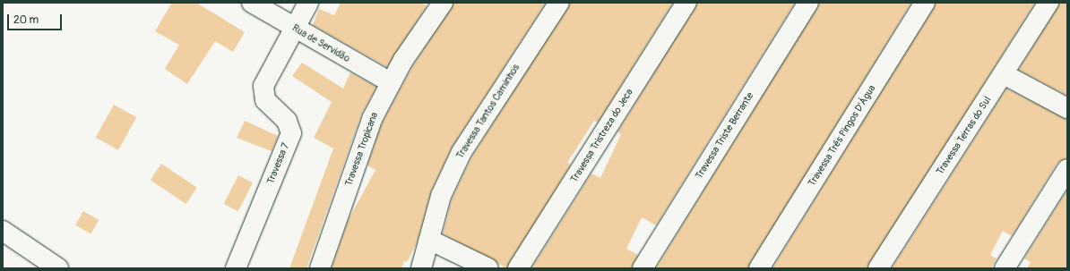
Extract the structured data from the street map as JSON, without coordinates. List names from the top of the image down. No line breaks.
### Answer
{"streets":{"street":["Rua de Servidão","Travessa Tantos Caminhos","Travessa Tristreza do Jeca","Travessa Triste Berrante","Travessa Três Pingos D'Água","Travessa Terras do Sul","Travessa Tropicana","Travessa 7"]},"crossings":[["Rua de Servidão","Travessa Tropicana"],["Rua de Servidão","Travessa 7"]],"scale_bar":"20 m"}
